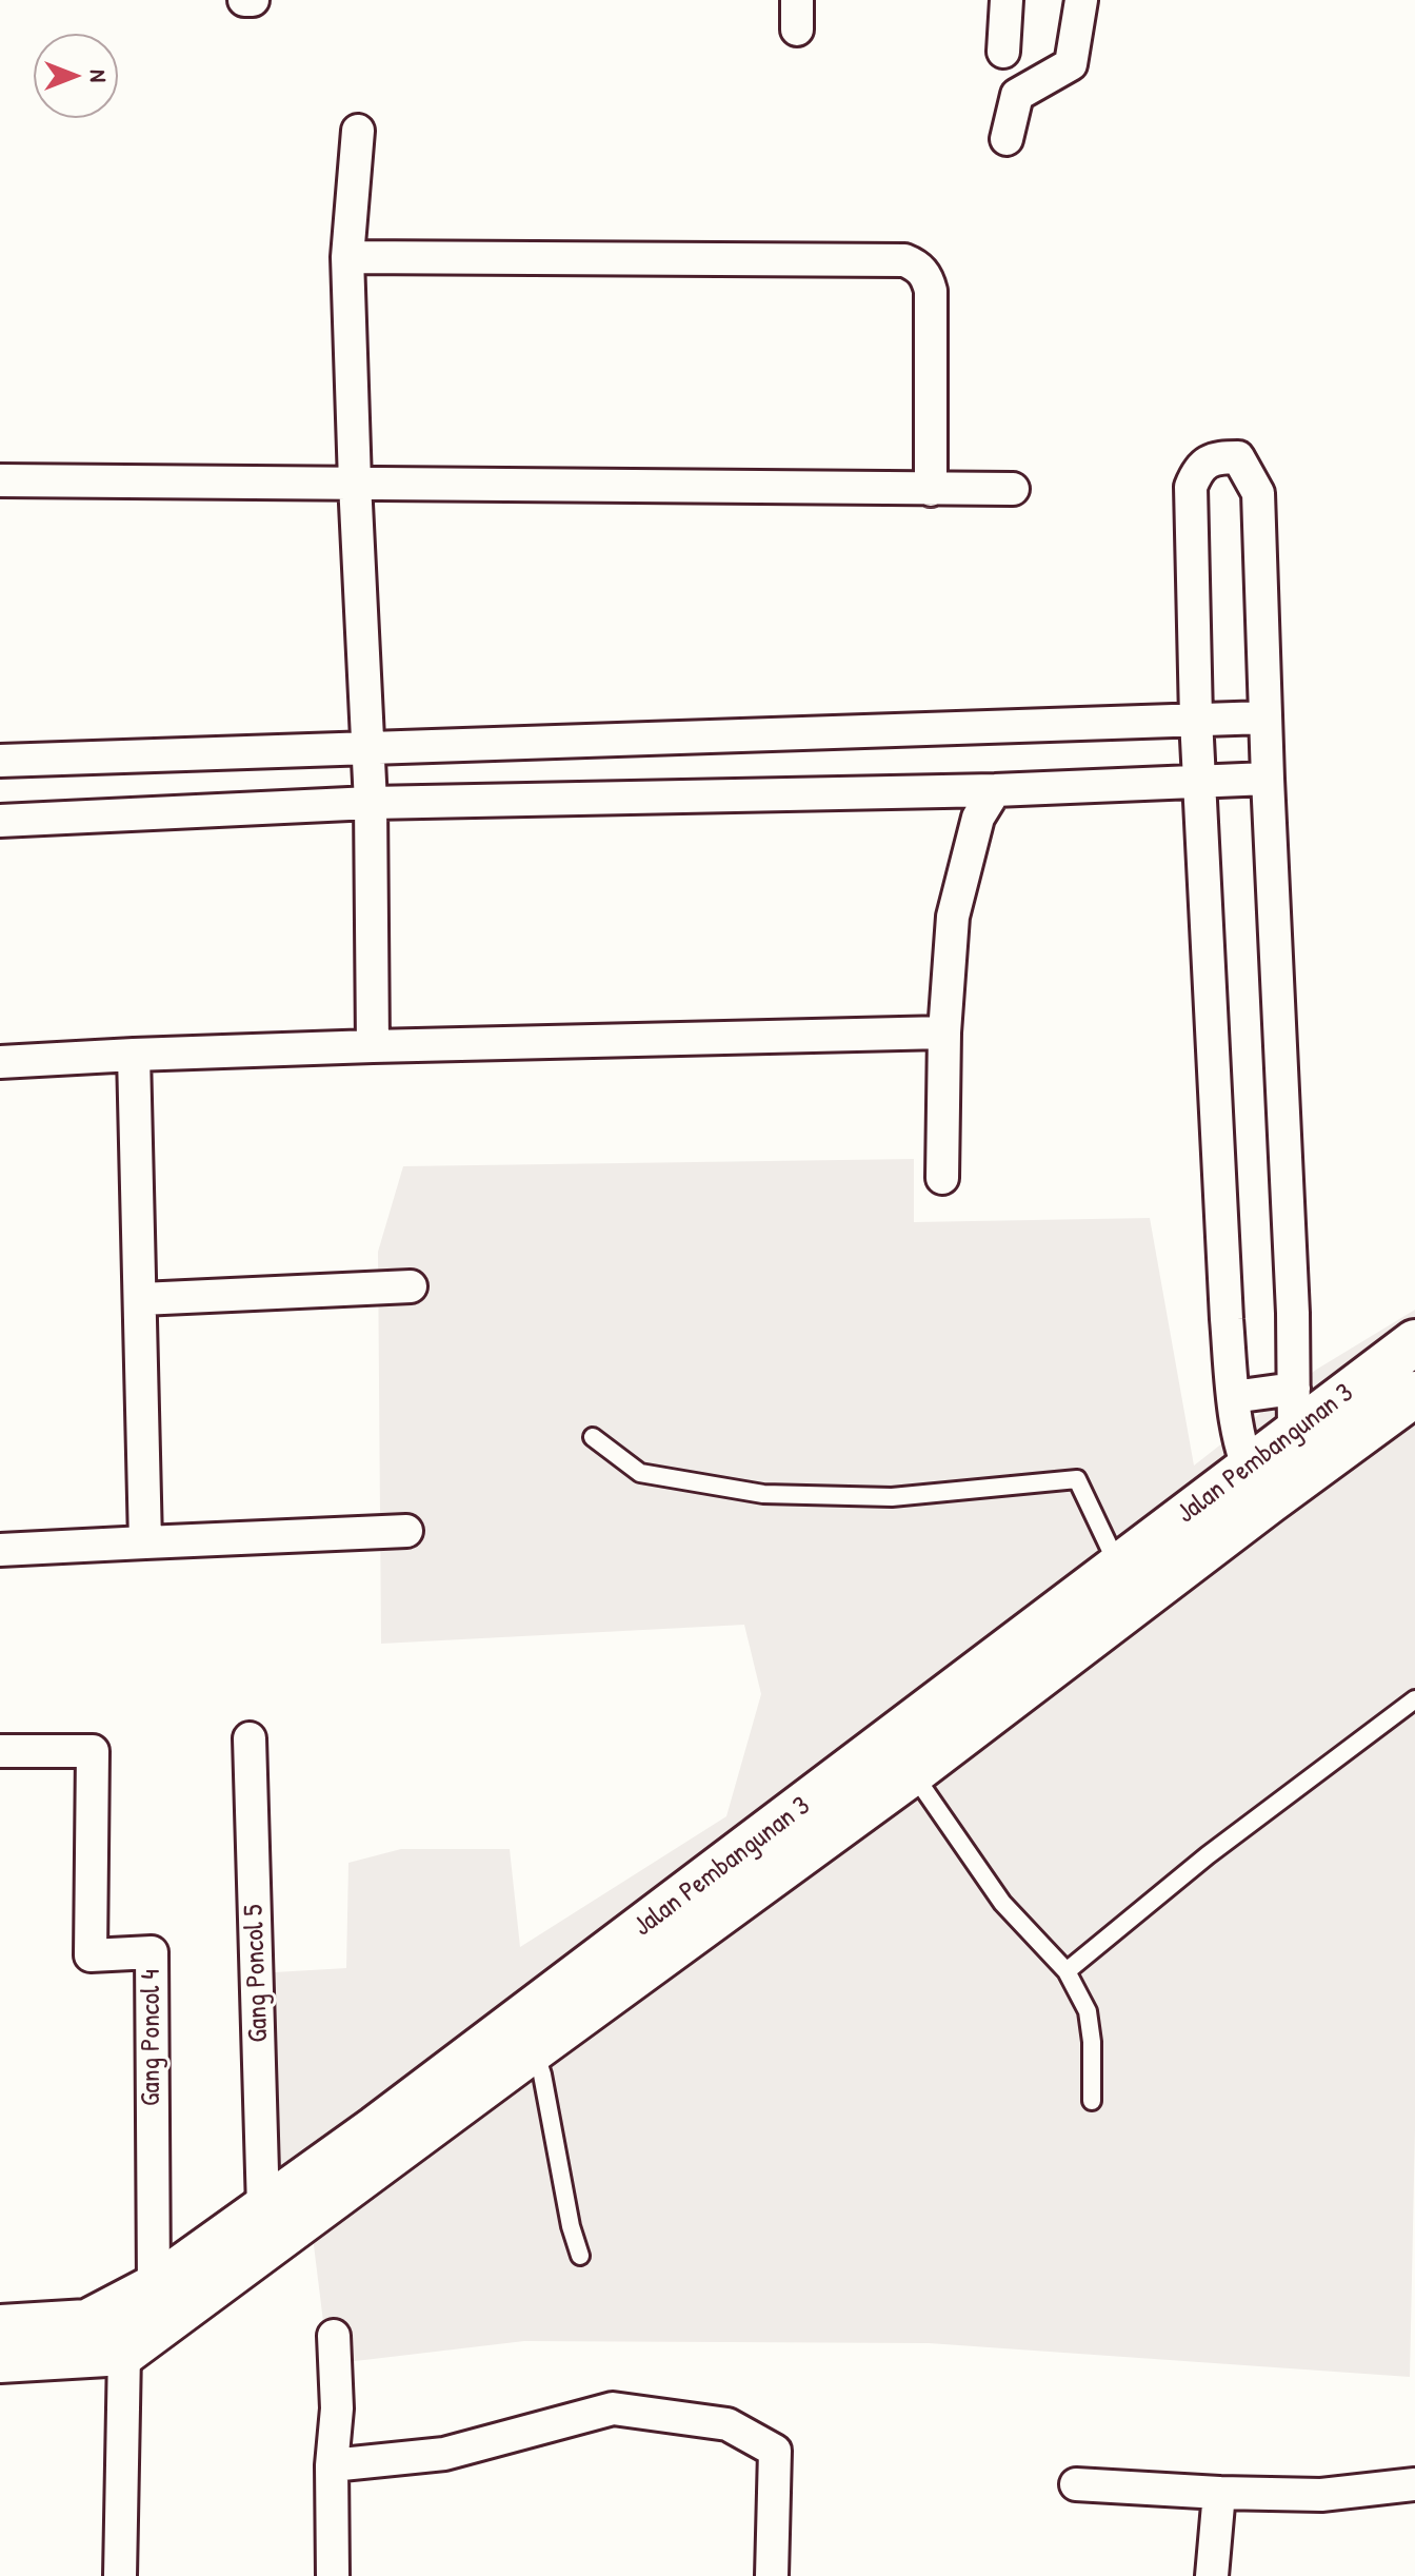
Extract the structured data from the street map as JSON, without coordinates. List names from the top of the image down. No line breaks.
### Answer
{"streets":{"street":["Jalan Pembangunan 3","Gang Poncol 5","Gang Poncol 4"]},"crossings":[["Jalan Pembangunan 3","Gang Poncol 5"],["Jalan Pembangunan 3","Gang Poncol 4"]],"north":"right"}
